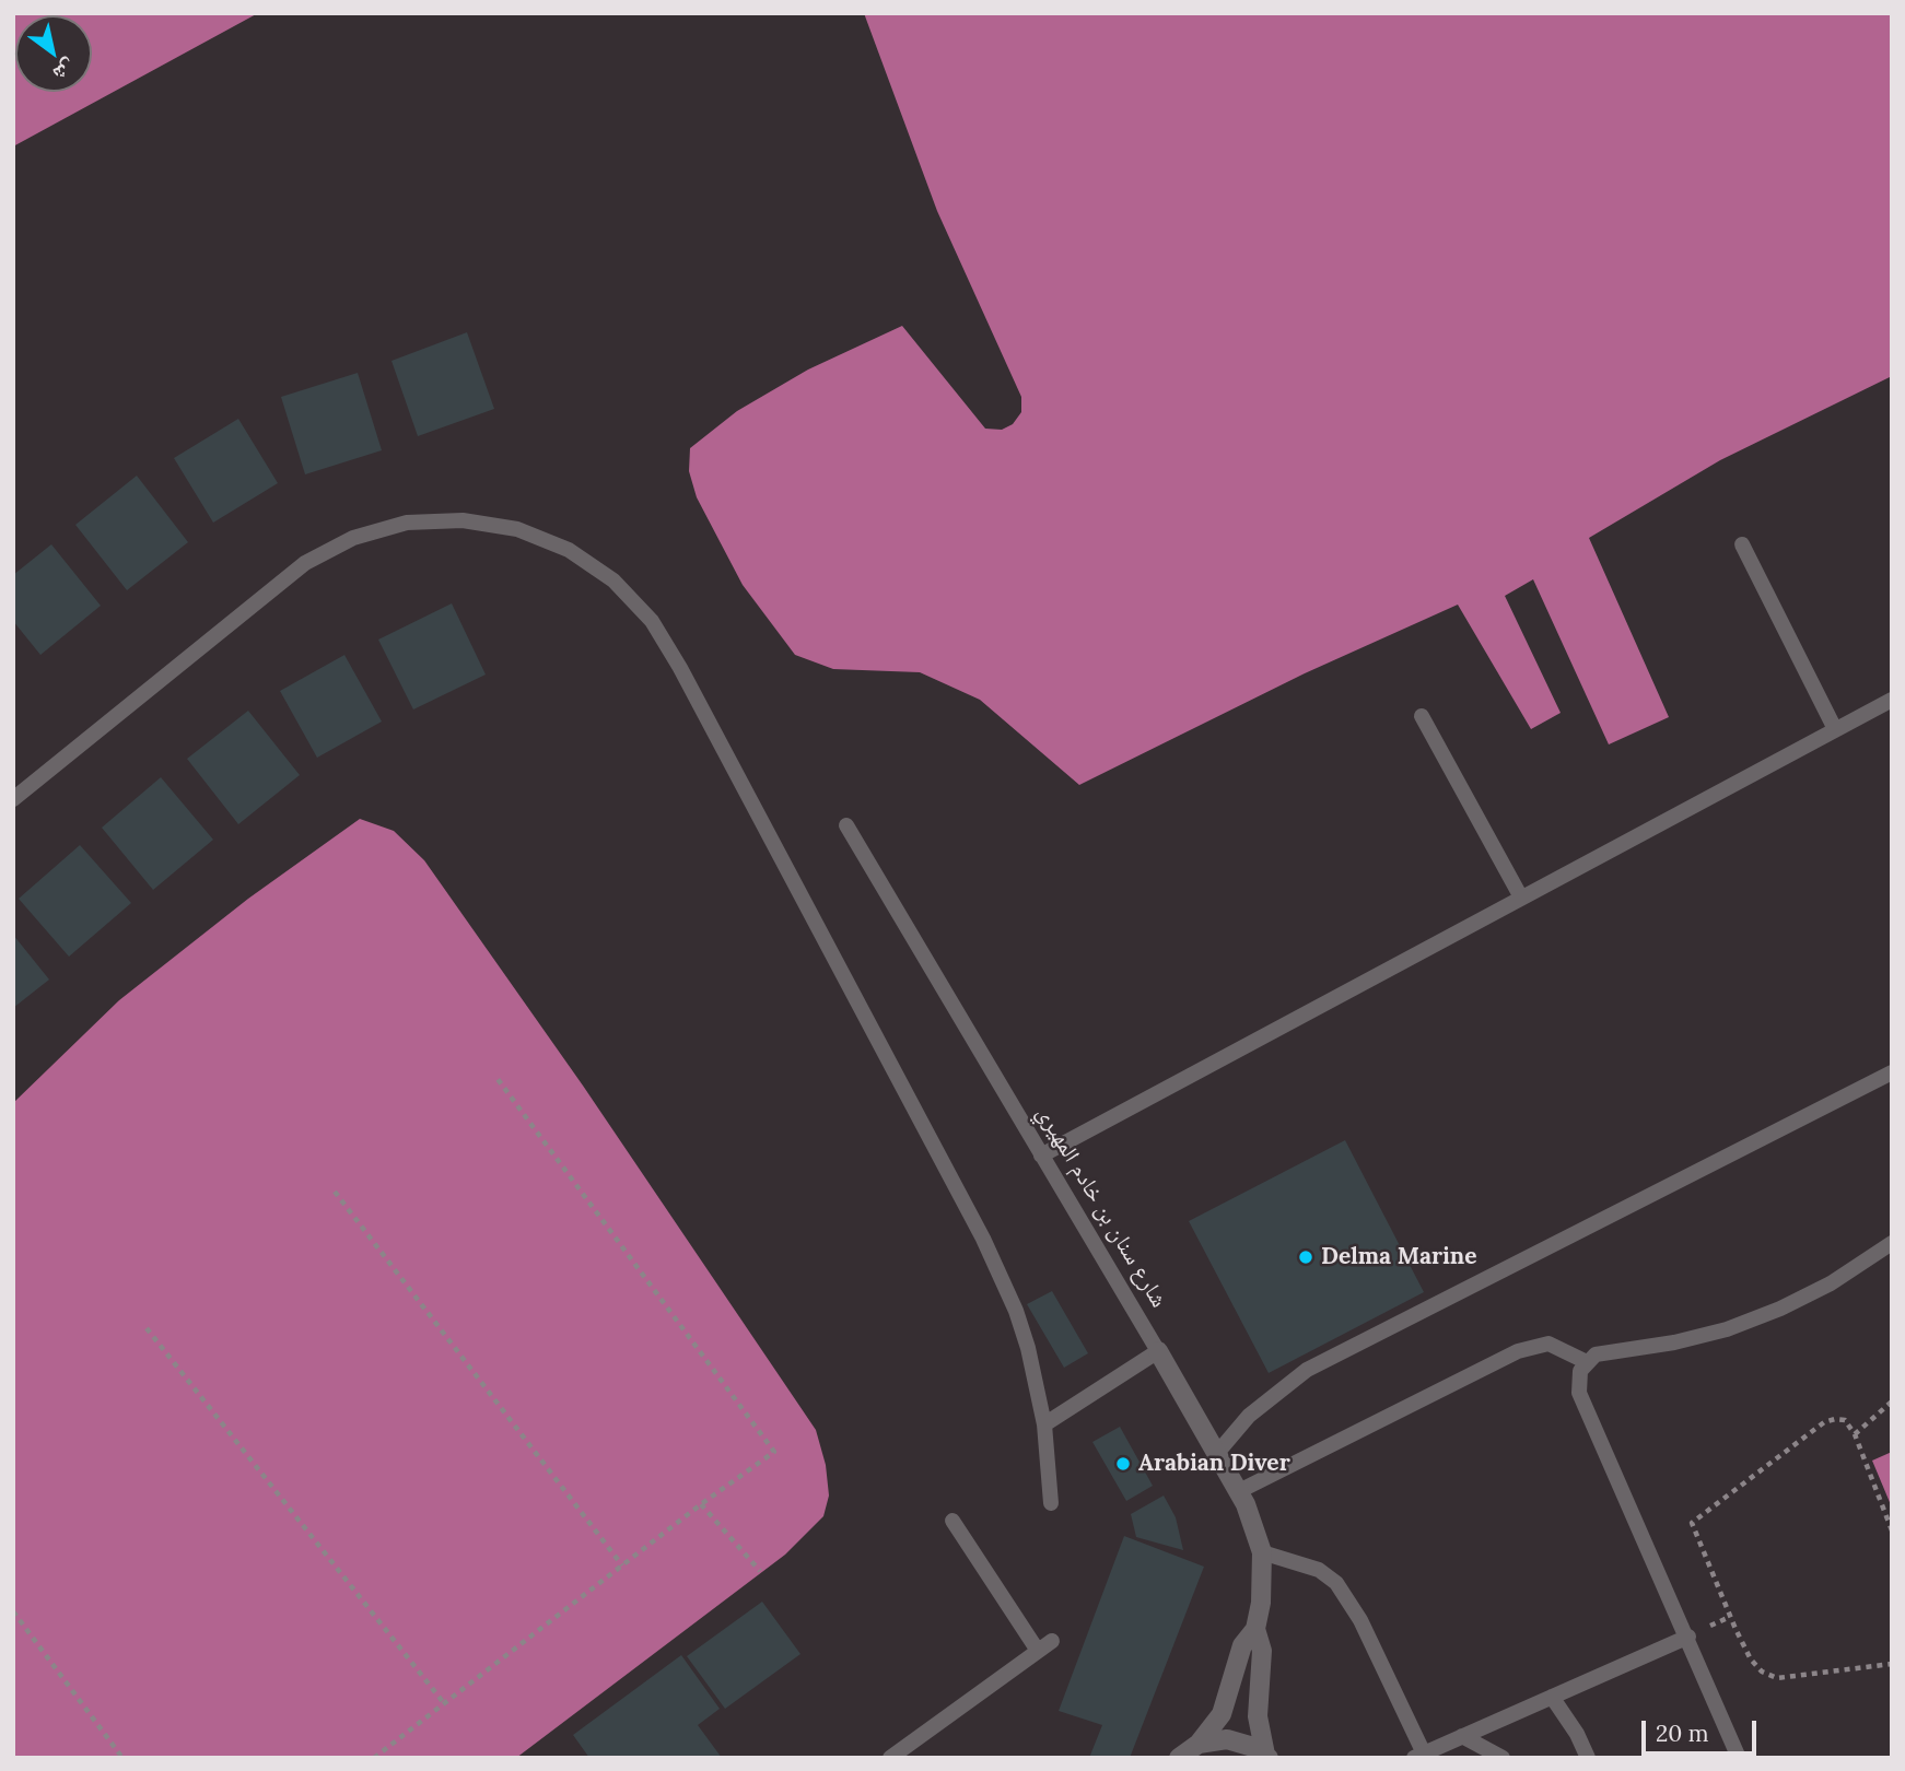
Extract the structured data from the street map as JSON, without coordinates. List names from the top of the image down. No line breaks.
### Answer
{"streets":{"street":["شارع سنان بن خادم المهيري"]},"places":["Delma Marine","Arabian Diver"],"scale_bar":"20 m","north":"bottom right"}
